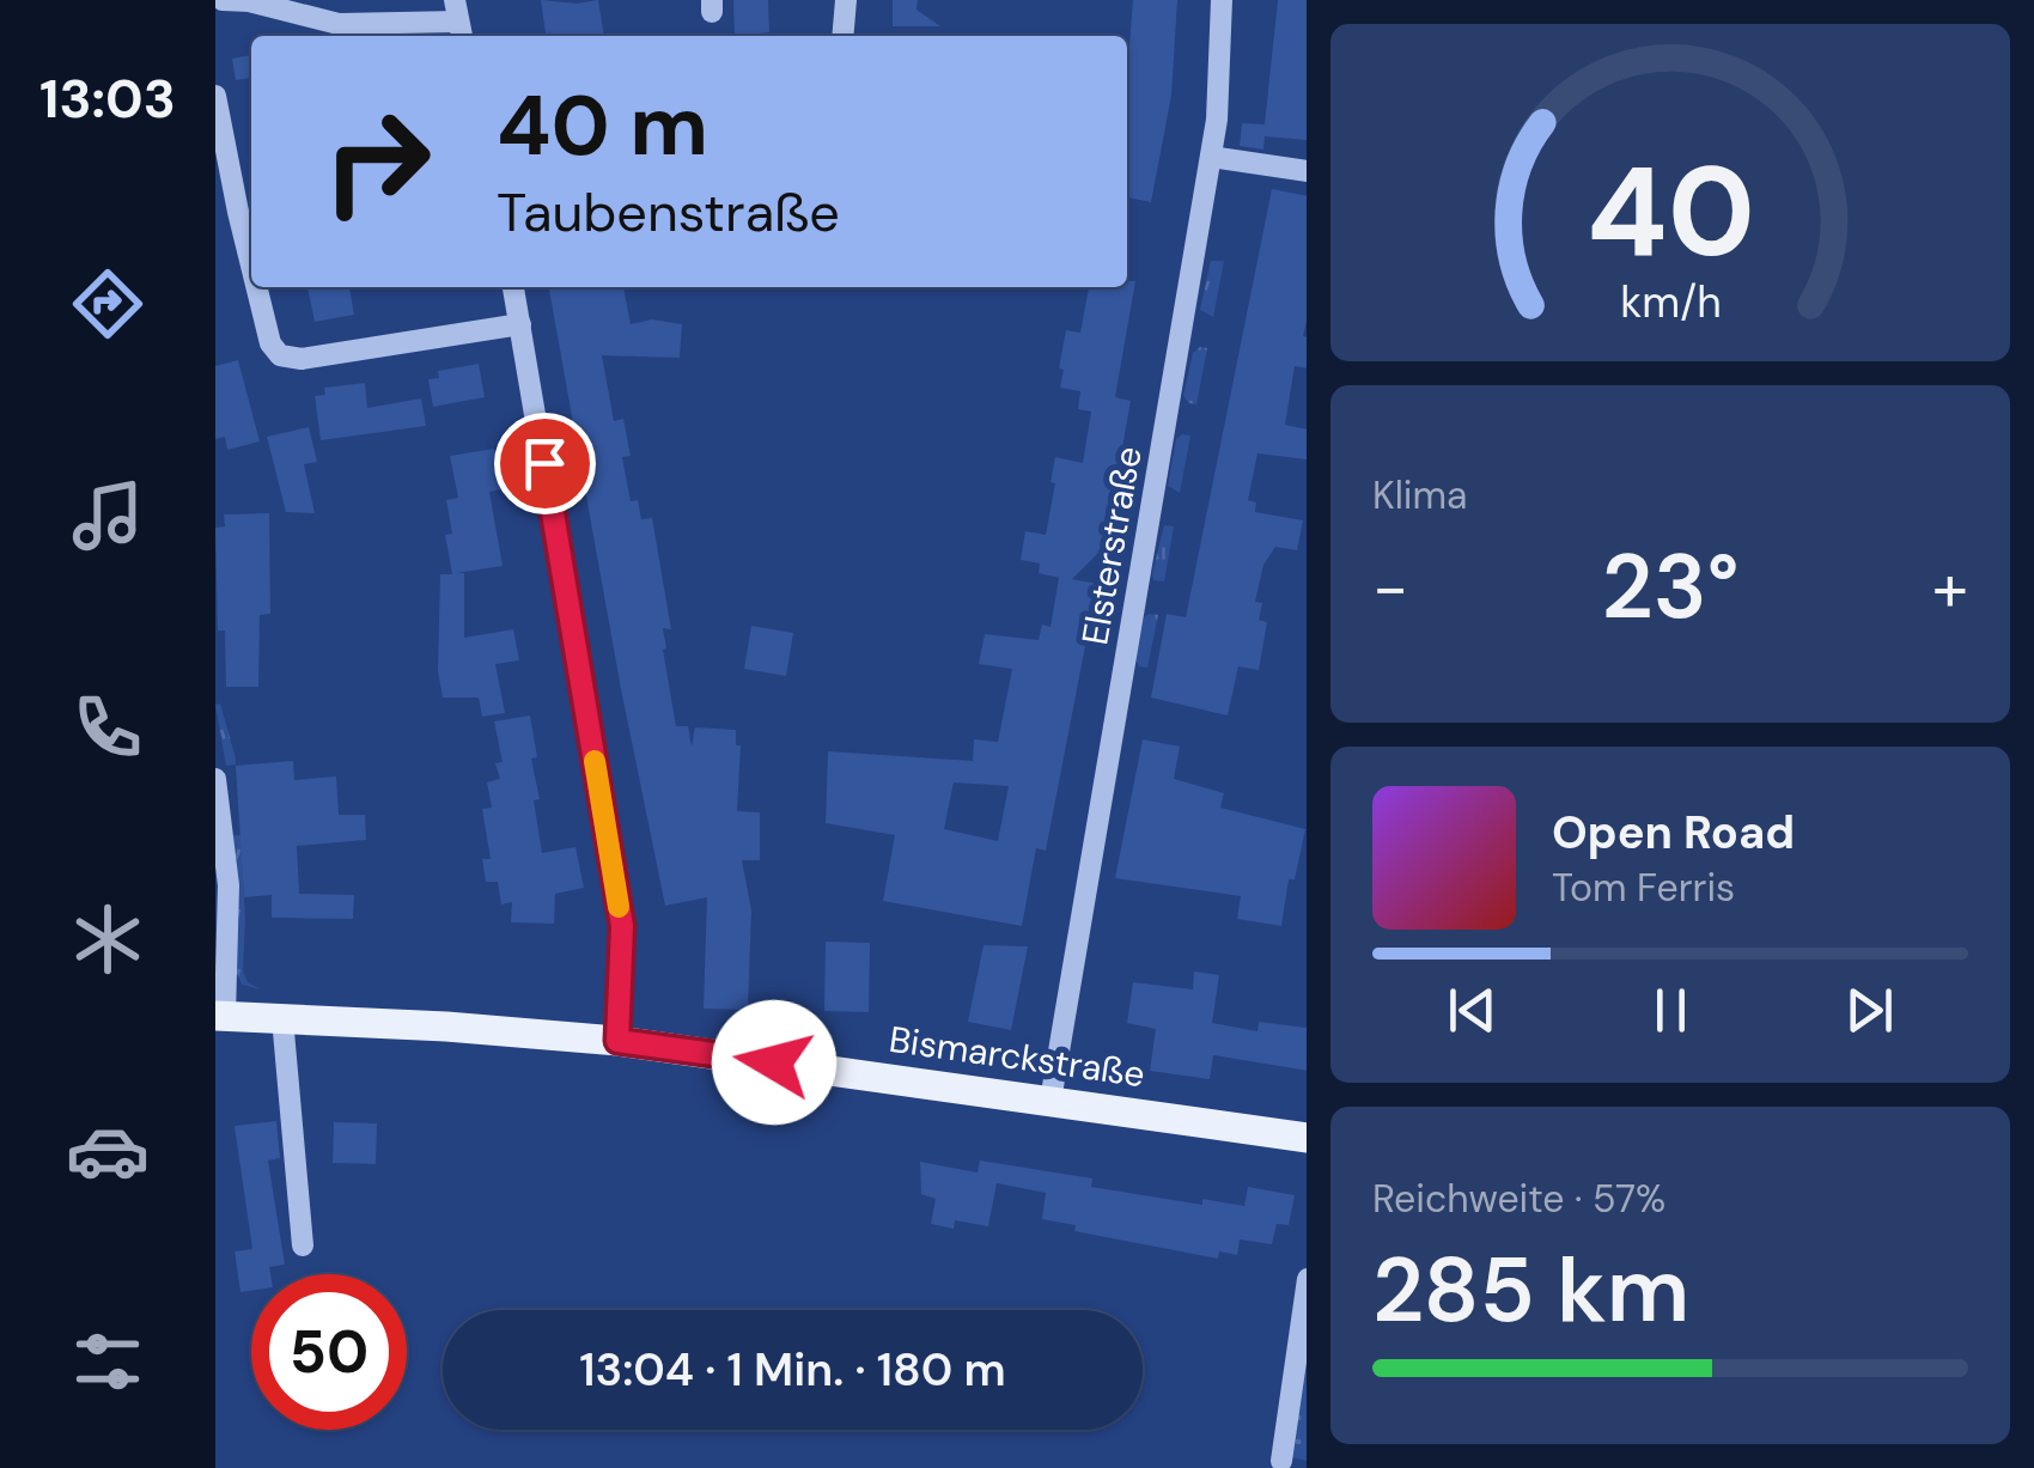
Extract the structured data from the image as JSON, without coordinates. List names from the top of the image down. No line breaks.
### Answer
{"streets":{"main road":["Bismarckstraße"],"street":["Elsterstraße"]},"crossings":[["Elsterstraße","Bismarckstraße"]],"page":{"tabs":"13:03","turn":["40 m","Taubenstraße"],"tile":["Klima",["Reichweite · 57%","285 km"]],"heat":["−","23°","+"],"song":["Open Road","Tom Ferris"],"limit":"50","trip":"13:04 · 1 Min. · 180 m","gauge":["40","km/h"]}}
